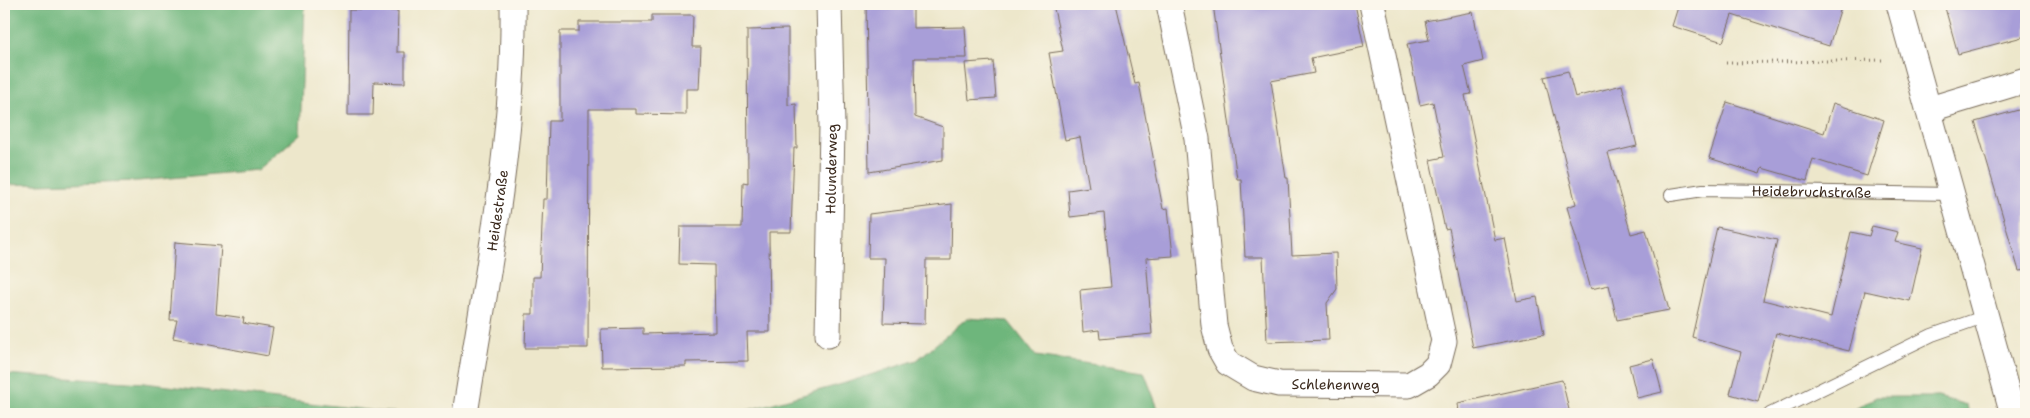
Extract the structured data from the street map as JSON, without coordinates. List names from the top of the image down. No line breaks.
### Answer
{"streets":{"street":["Holunderweg","Heidestraße","Schlehenweg"],"lane":["Heidebruchstraße"]}}
